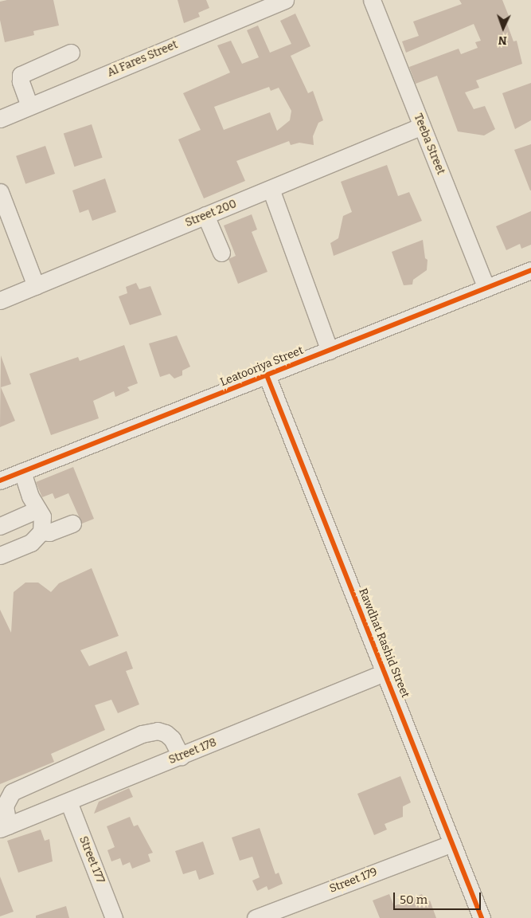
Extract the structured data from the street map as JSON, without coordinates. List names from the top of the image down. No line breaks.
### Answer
{"streets":{"street":["Al Fares Street","Teeba Street","Street 200","Leatooriya Street","Rawdhat Rashid Street","Street 178","Street 177","Street 179"]},"crossings":[["Teeba Street","Street 200"],["Teeba Street","Leatooriya Street"],["Leatooriya Street","Rawdhat Rashid Street"],["Rawdhat Rashid Street","Street 178"],["Rawdhat Rashid Street","Street 179"],["Street 178","Street 177"]],"scale_bar":"50 m","north":"bottom"}
